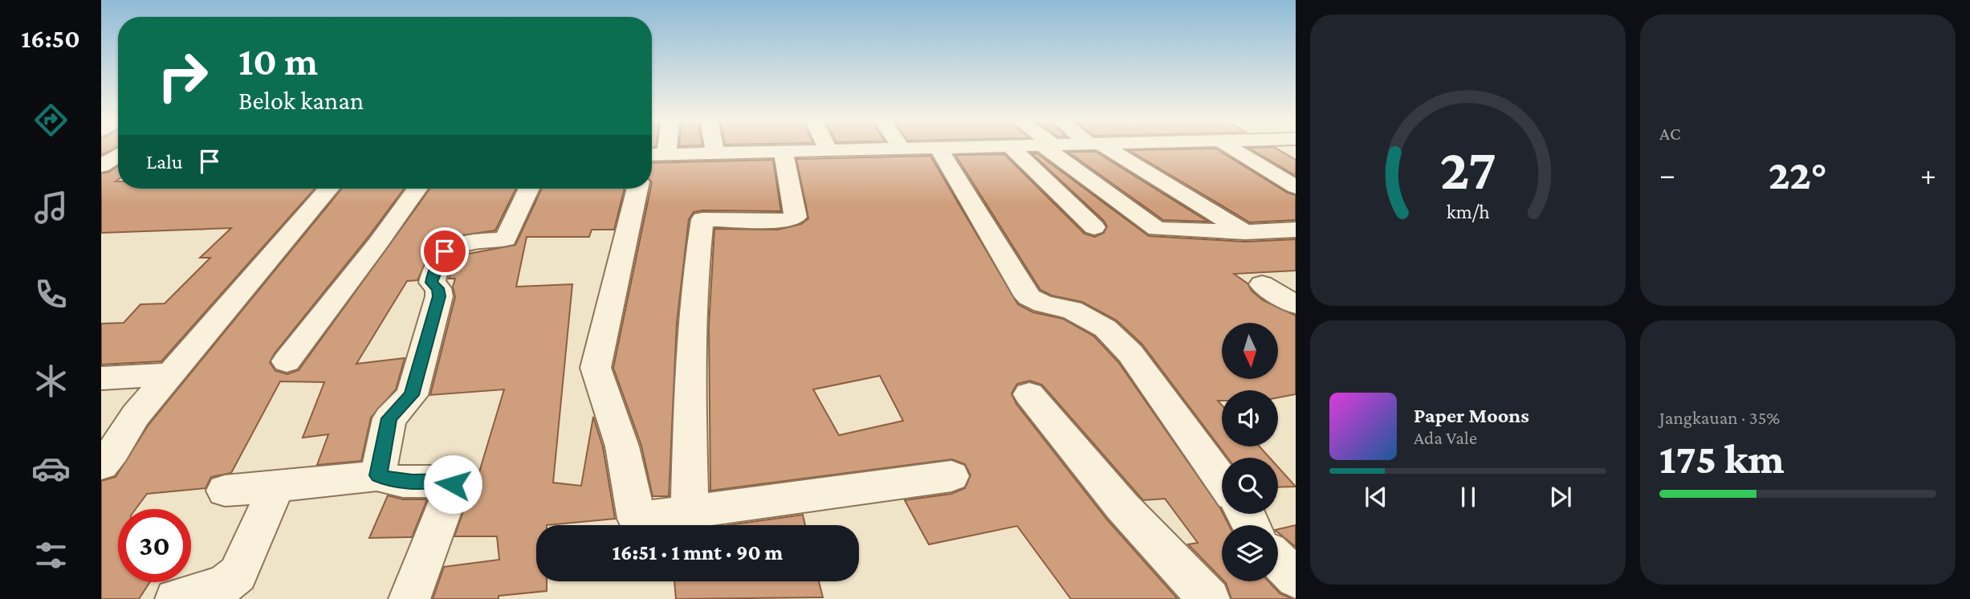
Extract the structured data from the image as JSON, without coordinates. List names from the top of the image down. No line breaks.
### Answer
{"north":"bottom","page":{"tabs":"16:50","tile":["AC",["Jangkauan · 35%","175 km"]],"turn":["10 m","Belok kanan"],"then":"Lalu","heat":["−","22°","+"],"song":["Paper Moons","Ada Vale"],"limit":"30","trip":"16:51 · 1 mnt · 90 m","gauge":["27","km/h"]}}
